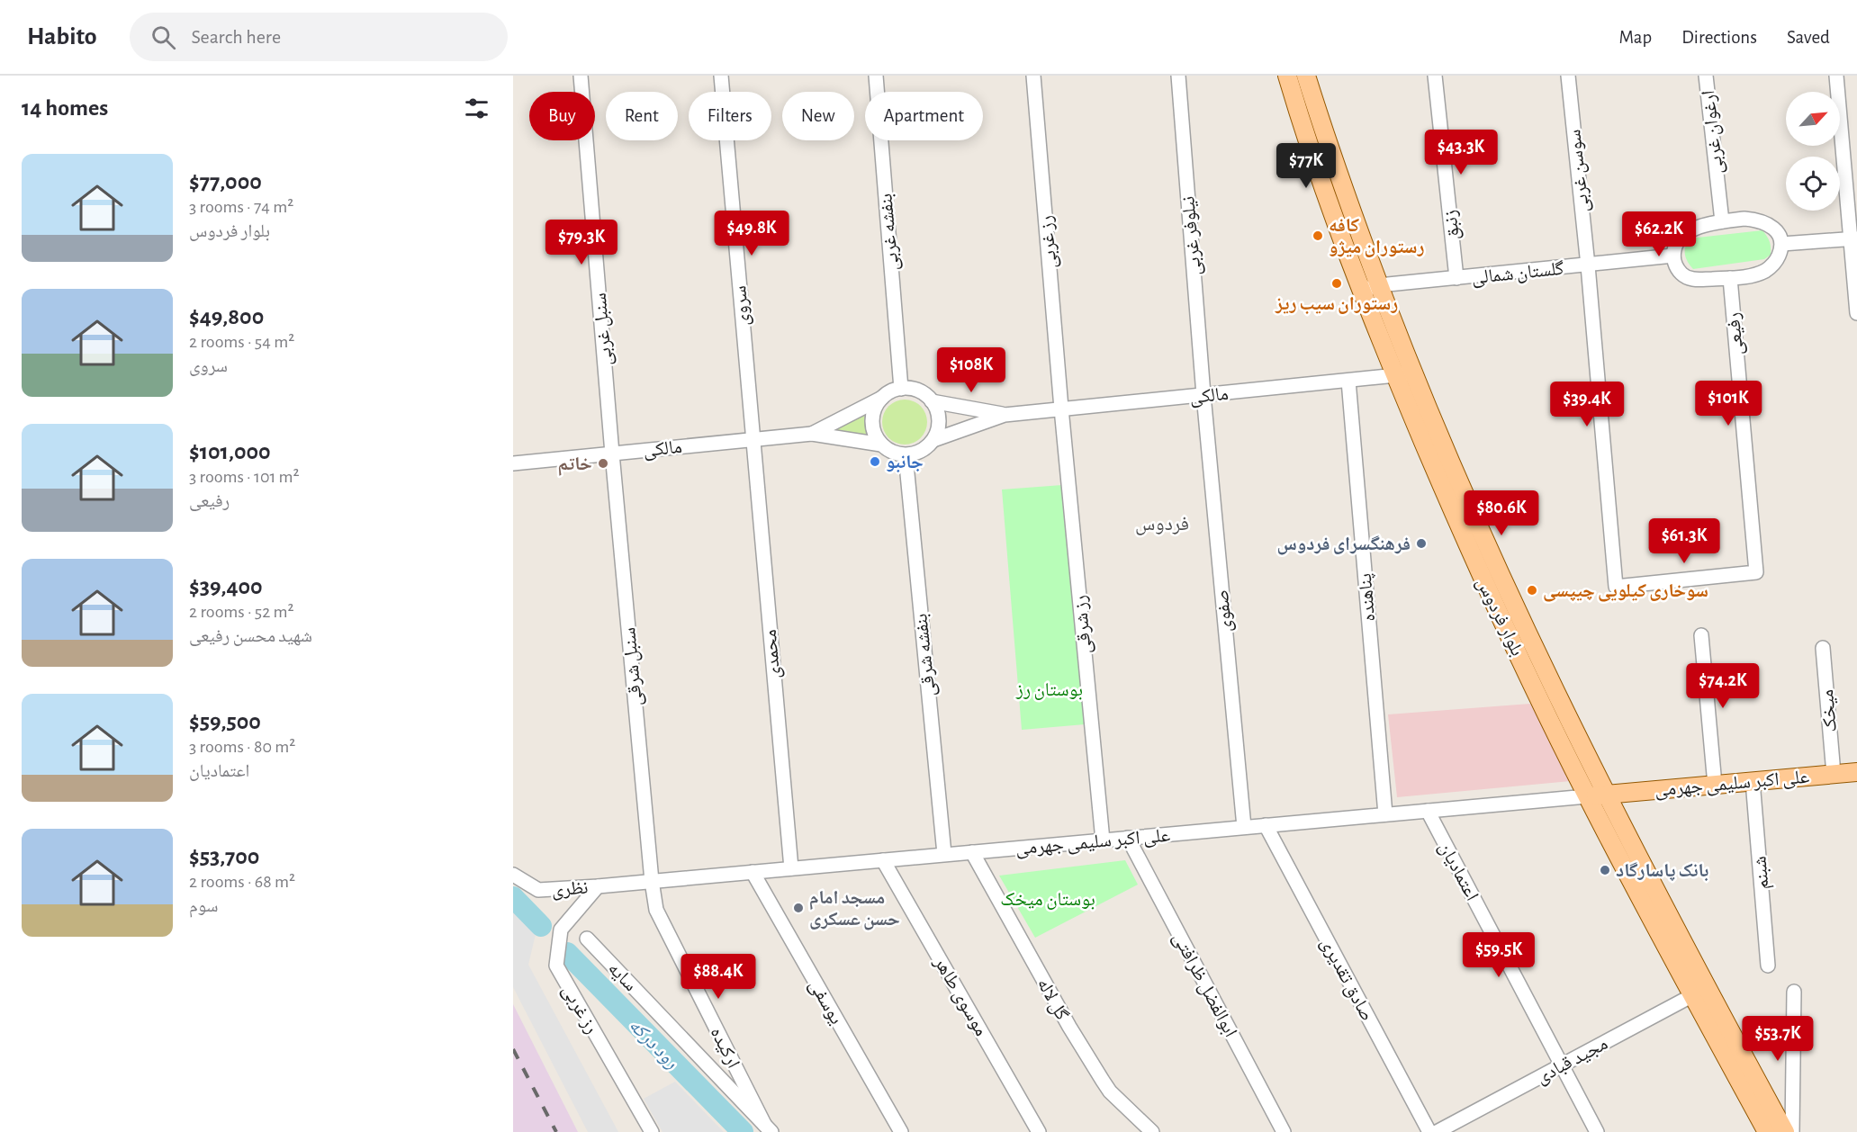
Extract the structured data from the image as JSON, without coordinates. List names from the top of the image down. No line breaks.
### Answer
{"streets":{"main road":["بلوار فردوس","علی اکبر سلیمی جهرمی"],"street":["ارغوان غربی","سوسن غربی","زنبق","بنفشه غربی","نیلوفر غربی","رز غربی","گلستان شمالی","سروی","سنبل غربی","رفیعی","مالکی","پناهنده","صفوی","رز شرقی","محمدی","بنفشه شرقی","سنبل شرقی","میخک","اعتمادیان","شبنم","نظری","سایه","صادق تقدیری","ابوالفضل ظرافتی","موسوی طاهر","گل لاله","یوسفی","ارکیده","مجید قبادی"]},"crossings":[["سوسن غربی","گلستان شمالی"],["سوسن غربی","رفیعی"],["زنبق","گلستان شمالی"],["بنفشه غربی","مالکی"],["بنفشه غربی","بنفشه شرقی"],["نیلوفر غربی","مالکی"],["نیلوفر غربی","صفوی"],["رز غربی","مالکی"],["رز غربی","رز شرقی"],["رز غربی","علی اکبر سلیمی جهرمی"],["رز غربی","نظری"],["گلستان شمالی","بلوار فردوس"],["سروی","مالکی"],["سروی","محمدی"],["سنبل غربی","مالکی"],["سنبل غربی","سنبل شرقی"],["مالکی","پناهنده"],["مالکی","صفوی"],["مالکی","بلوار فردوس"],["مالکی","رز شرقی"],["مالکی","محمدی"],["مالکی","بنفشه شرقی"],["مالکی","سنبل شرقی"],["پناهنده","علی اکبر سلیمی جهرمی"],["صفوی","علی اکبر سلیمی جهرمی"],["بلوار فردوس","علی اکبر سلیمی جهرمی"],["بلوار فردوس","مجید قبادی"],["رز شرقی","علی اکبر سلیمی جهرمی"],["محمدی","علی اکبر سلیمی جهرمی"],["بنفشه شرقی","علی اکبر سلیمی جهرمی"],["سنبل شرقی","علی اکبر سلیمی جهرمی"],["سنبل شرقی","ارکیده"],["میخک","علی اکبر سلیمی جهرمی"],["علی اکبر سلیمی جهرمی","اعتمادیان"],["علی اکبر سلیمی جهرمی","شبنم"],["علی اکبر سلیمی جهرمی","نظری"],["علی اکبر سلیمی جهرمی","صادق تقدیری"],["علی اکبر سلیمی جهرمی","ابوالفضل ظرافتی"],["علی اکبر سلیمی جهرمی","موسوی طاهر"],["علی اکبر سلیمی جهرمی","گل لاله"],["علی اکبر سلیمی جهرمی","یوسفی"],["علی اکبر سلیمی جهرمی","ارکیده"],["اعتمادیان","مجید قبادی"],["سایه","ارکیده"]],"districts":["فردوس"],"water":["رود درکه"],"parks":["بوستان رز","بوستان میخک"],"places":["کافه رستوران ميژو","رستوران سیب ریز","جانبو","خاتم","فرهنگسرای فردوس","سوخاری كيلويی چيپسی","بانک پاسارگاد","مسجد امام حسن عسکری"],"north":"top right","page":{"header":"Habito","search":"Search here","nav":["Map","Directions","Saved"],"heading":"14 homes","chip":["Buy","Rent","Filters","New","Apartment"],"price":["$43.3K","$77K","$49.8K","$62.2K","$79.3K","$108K","$101K","$39.4K","$80.6K","$61.3K","$74.2K","$59.5K","$88.4K","$53.7K"],"list":[{"name":"$77,000","note":"3 rooms · 74 m² · بلوار فردوس"},{"name":"$49,800","note":"2 rooms · 54 m² · سروی"},{"name":"$101,000","note":"3 rooms · 101 m² · رفیعی"},{"name":"$39,400","note":"2 rooms · 52 m² · شهید محسن رفیعی"},{"name":"$59,500","note":"3 rooms · 80 m² · اعتمادیان"},{"name":"$53,700","note":"2 rooms · 68 m² · سوم"}]}}
